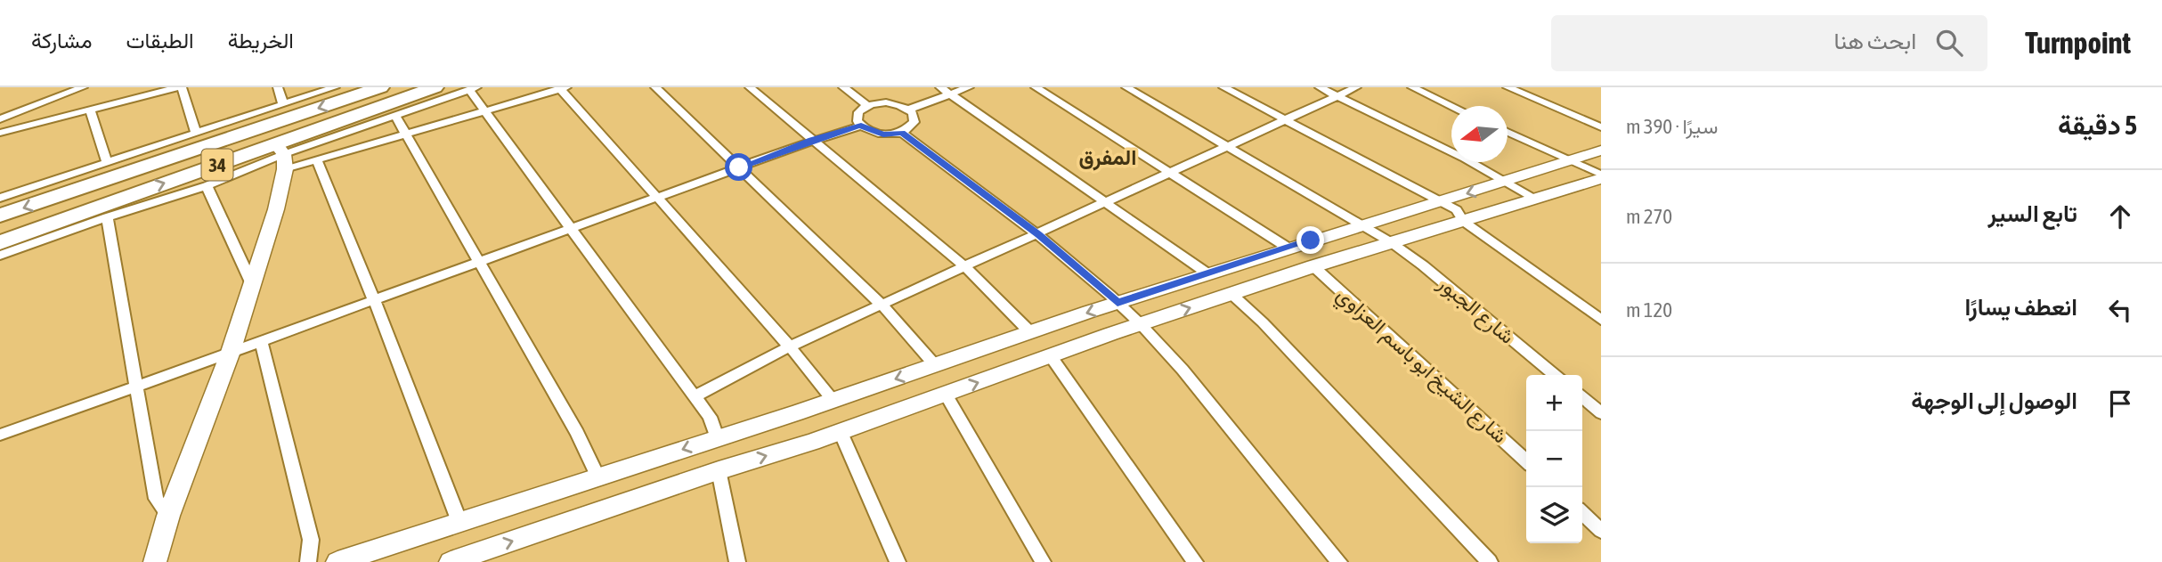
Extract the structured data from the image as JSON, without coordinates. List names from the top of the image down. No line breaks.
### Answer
{"streets":{"highway":["34"],"street":["شارع الجبور","شارع الشيخ ابو باسم العزاوي"]},"districts":["المفرق"],"north":"left","page":{"header":"Turnpoint","search":"ابحث هنا","nav":["الخريطة","الطبقات","مشاركة"],"heading":["5 دقيقة","سيرًا · 390 m"],"list":[["تابع السير","270 m"],["انعطف يسارًا","120 m"],"الوصول إلى الوجهة"],"map_buttons":["+","−"]}}
